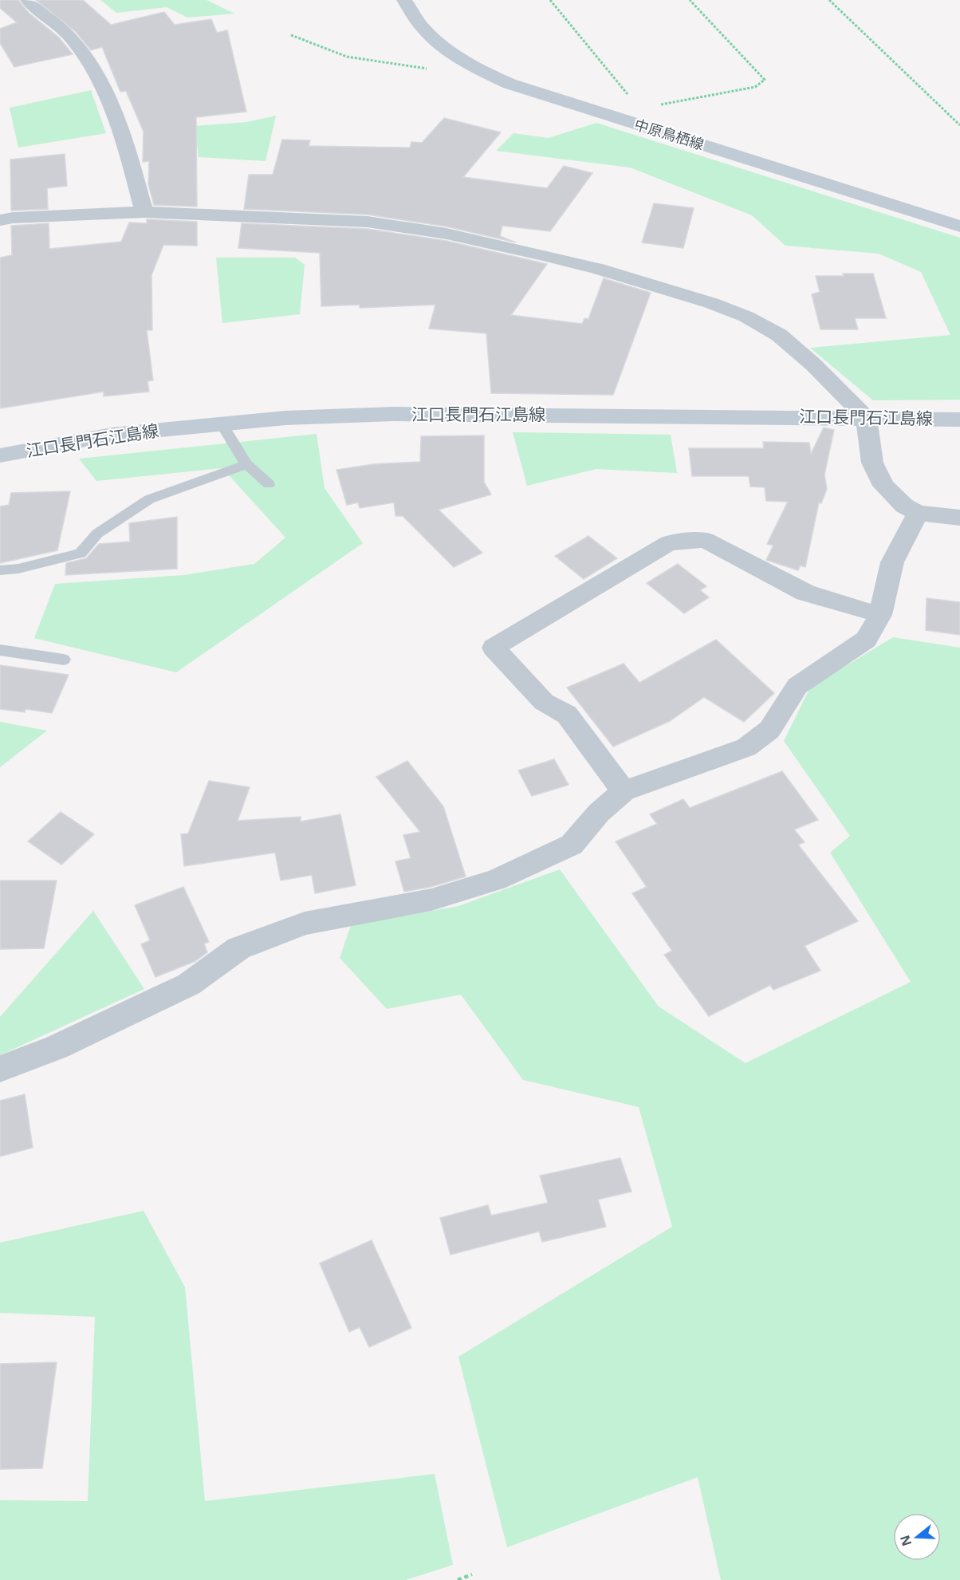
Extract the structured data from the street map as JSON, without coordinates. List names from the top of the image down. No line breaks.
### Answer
{"streets":{"main road":["中原鳥栖線","江口長門石江島線"]},"north":"left"}
